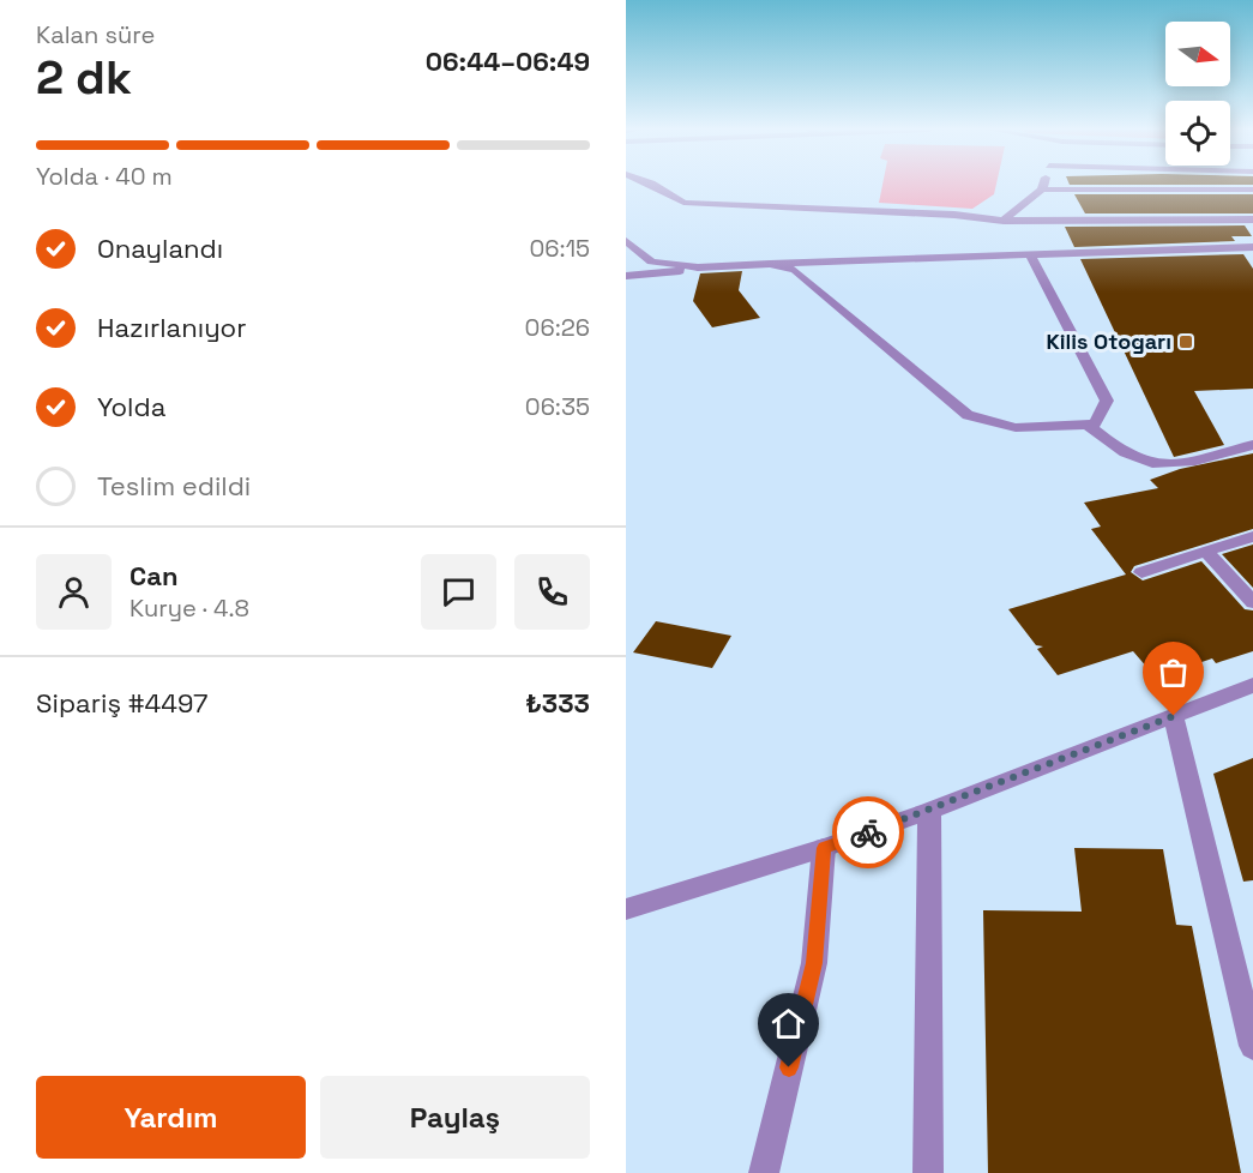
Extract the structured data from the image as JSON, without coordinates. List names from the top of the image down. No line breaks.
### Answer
{"places":{"transit":["Kilis Otogarı"]},"north":"right","page":{"heading":["2 dk","Kalan süre","06:44–06:49"],"panel":["Can","Kurye · 4.8","Sipariş #4497","₺333"],"bar":"Yolda · 40 m","list":[["Onaylandı","06:15"],["Hazırlanıyor","06:26"],["Yolda","06:35"],"Teslim edildi"],"buttons":["Yardım","Paylaş"]}}
